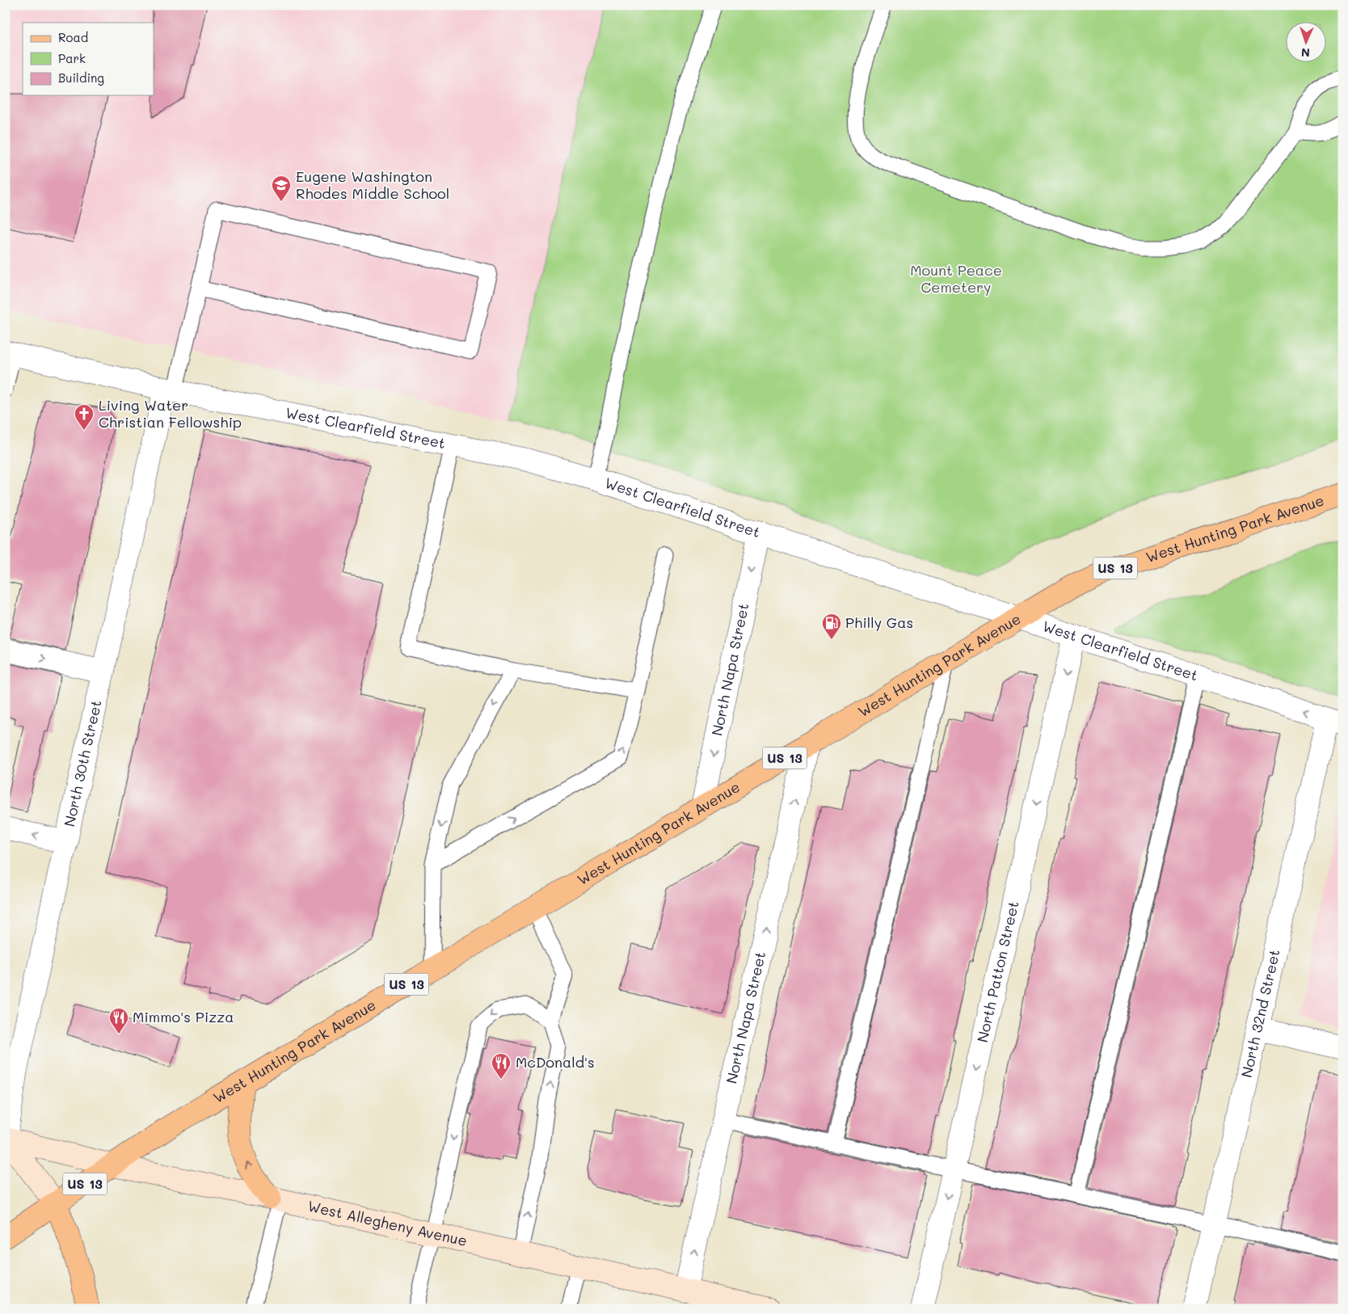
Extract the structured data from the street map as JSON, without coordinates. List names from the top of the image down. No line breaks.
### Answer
{"streets":{"main road":["West Hunting Park Avenue","US 13","West Allegheny Avenue"],"street":["West Clearfield Street","North Napa Street","North 30th Street","North Patton Street","North 32nd Street"]},"crossings":[["West Clearfield Street","West Hunting Park Avenue"],["West Clearfield Street","North Napa Street"],["West Clearfield Street","North 30th Street"],["West Clearfield Street","North Patton Street"],["West Clearfield Street","North 32nd Street"],["West Hunting Park Avenue","North Napa Street"],["West Hunting Park Avenue","West Allegheny Avenue"],["North Napa Street","West Allegheny Avenue"],["North 30th Street","West Allegheny Avenue"]],"one_way":["North Patton Street"],"parks":["Mount Peace Cemetery"],"places":{"school or university":["Eugene Washington Rhodes Middle School"],"church":["Living Water Christian Fellowship"],"fuel station":["Philly Gas"],"restaurant":["Mimmo's Pizza","McDonald's"]},"legend":["Road","Park","Building"],"north":"bottom"}
